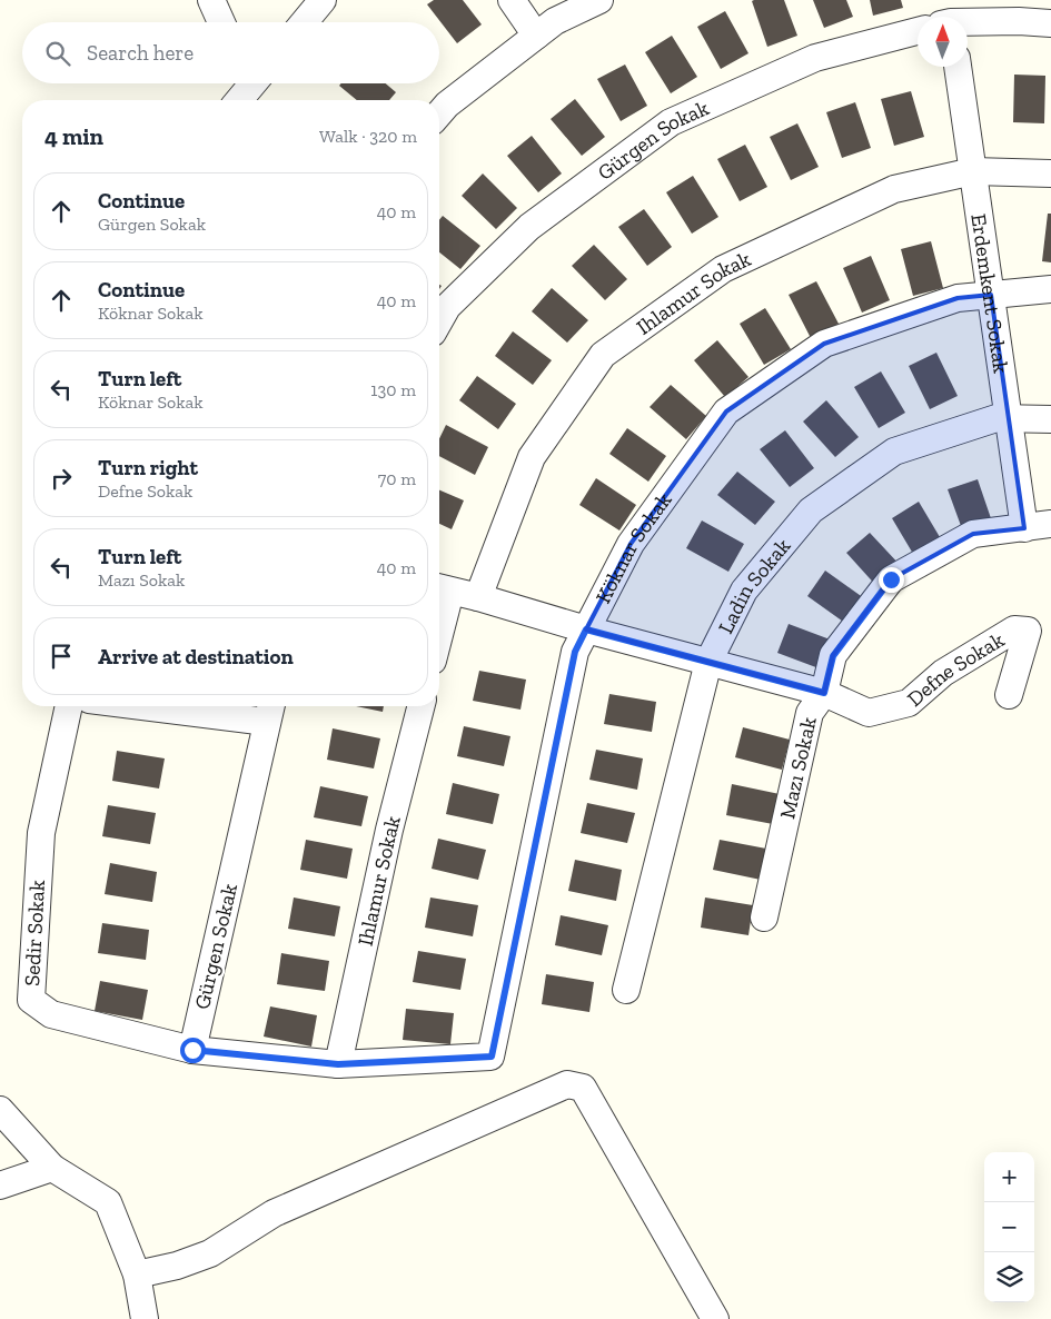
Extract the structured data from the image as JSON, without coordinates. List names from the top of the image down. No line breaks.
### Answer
{"streets":{"street":["Gürgen Sokak","Ihlamur Sokak","Erdemkent Sokak","Köknar Sokak","Ladin Sokak","Defne Sokak","Mazı Sokak","Sedir Sokak"]},"crossings":[["Gürgen Sokak","Sedir Sokak"],["Ihlamur Sokak","Erdemkent Sokak"],["Ihlamur Sokak","Köknar Sokak"],["Ihlamur Sokak","Defne Sokak"],["Erdemkent Sokak","Köknar Sokak"],["Erdemkent Sokak","Ladin Sokak"],["Erdemkent Sokak","Mazı Sokak"],["Köknar Sokak","Defne Sokak"],["Ladin Sokak","Defne Sokak"],["Defne Sokak","Mazı Sokak"]],"north":"top","page":{"search":"Search here","heading":["4 min","Walk · 320 m"],"list":[["Continue","Gürgen Sokak","40 m"],["Continue","Köknar Sokak","40 m"],["Turn left","Köknar Sokak","130 m"],["Turn right","Defne Sokak","70 m"],["Turn left","Mazı Sokak","40 m"],"Arrive at destination"],"map_buttons":["+","−"]}}
